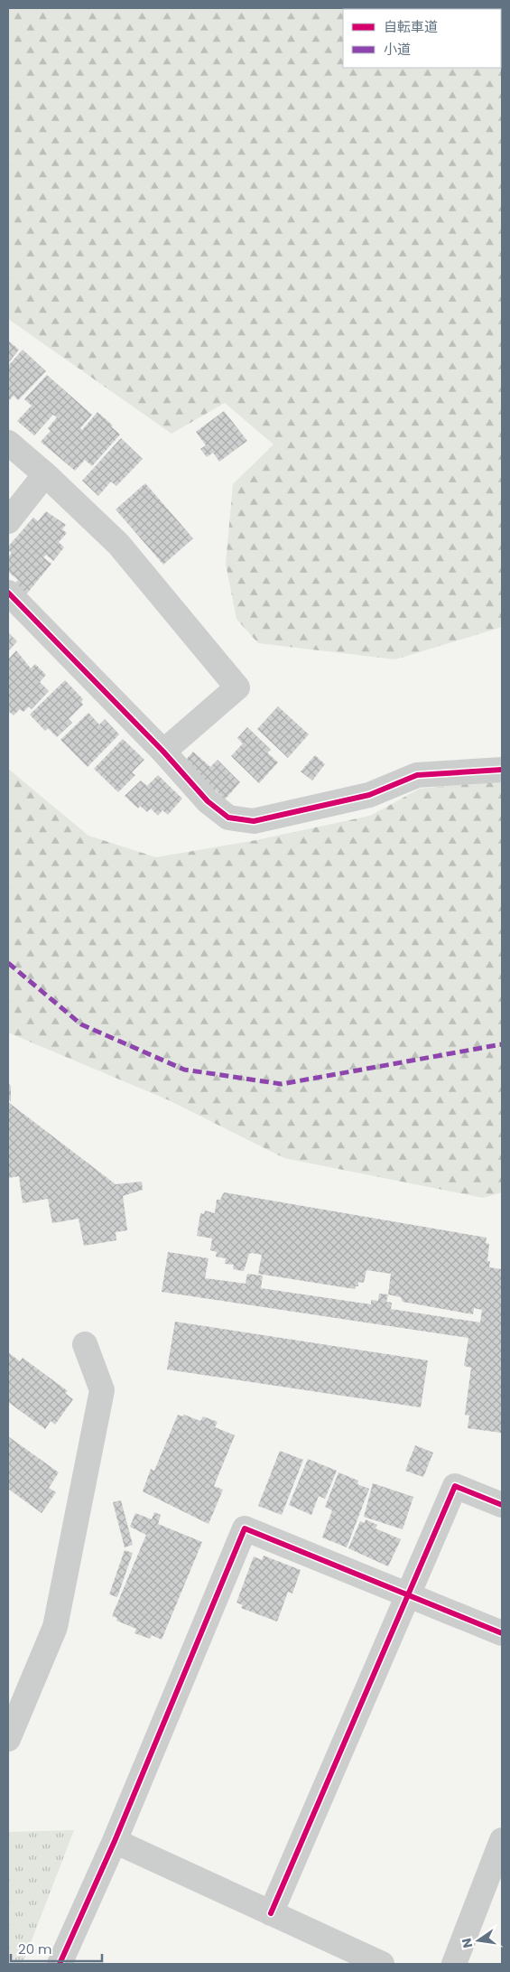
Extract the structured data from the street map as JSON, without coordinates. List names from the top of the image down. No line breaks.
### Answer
{"legend":["自転車道","小道"],"scale_bar":"20 m","north":"left"}
